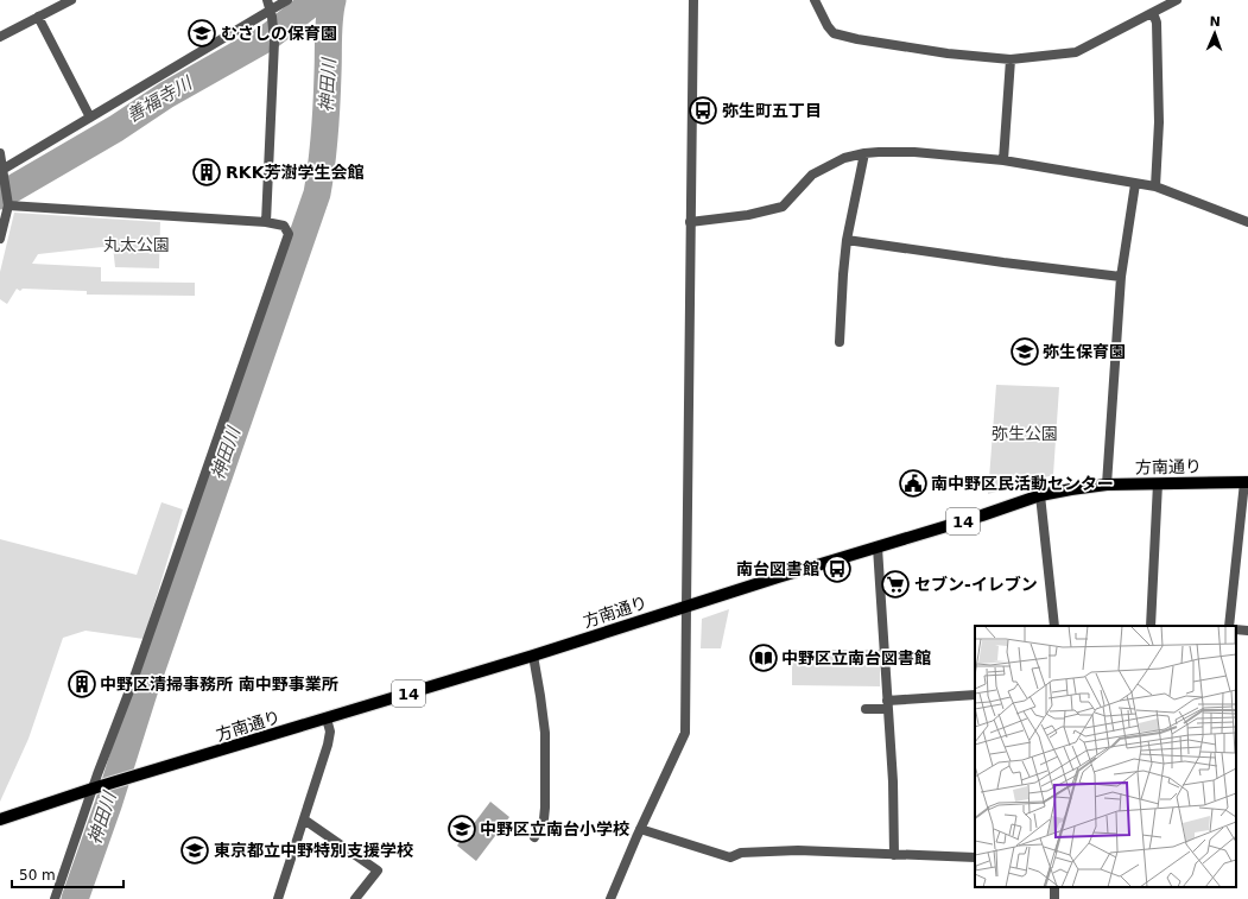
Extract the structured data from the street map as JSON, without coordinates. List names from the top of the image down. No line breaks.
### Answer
{"streets":{"main road":["方南通り","14"]},"water":["神田川","善福寺川"],"parks":["丸太公園","弥生公園"],"places":{"school or university":["むさしの保育園","弥生保育園","中野区立南台小学校","東京都立中野特別支援学校"],"bus stop":["弥生町五丁目","南台図書館"],"building":["RKK芳澍学生会館","中野区清掃事務所 南中野事業所"],"public building":["南中野区民活動センター"],"supermarket":["セブン-イレブン"],"library":["中野区立南台図書館"]},"scale_bar":"50 m","north":"top"}
